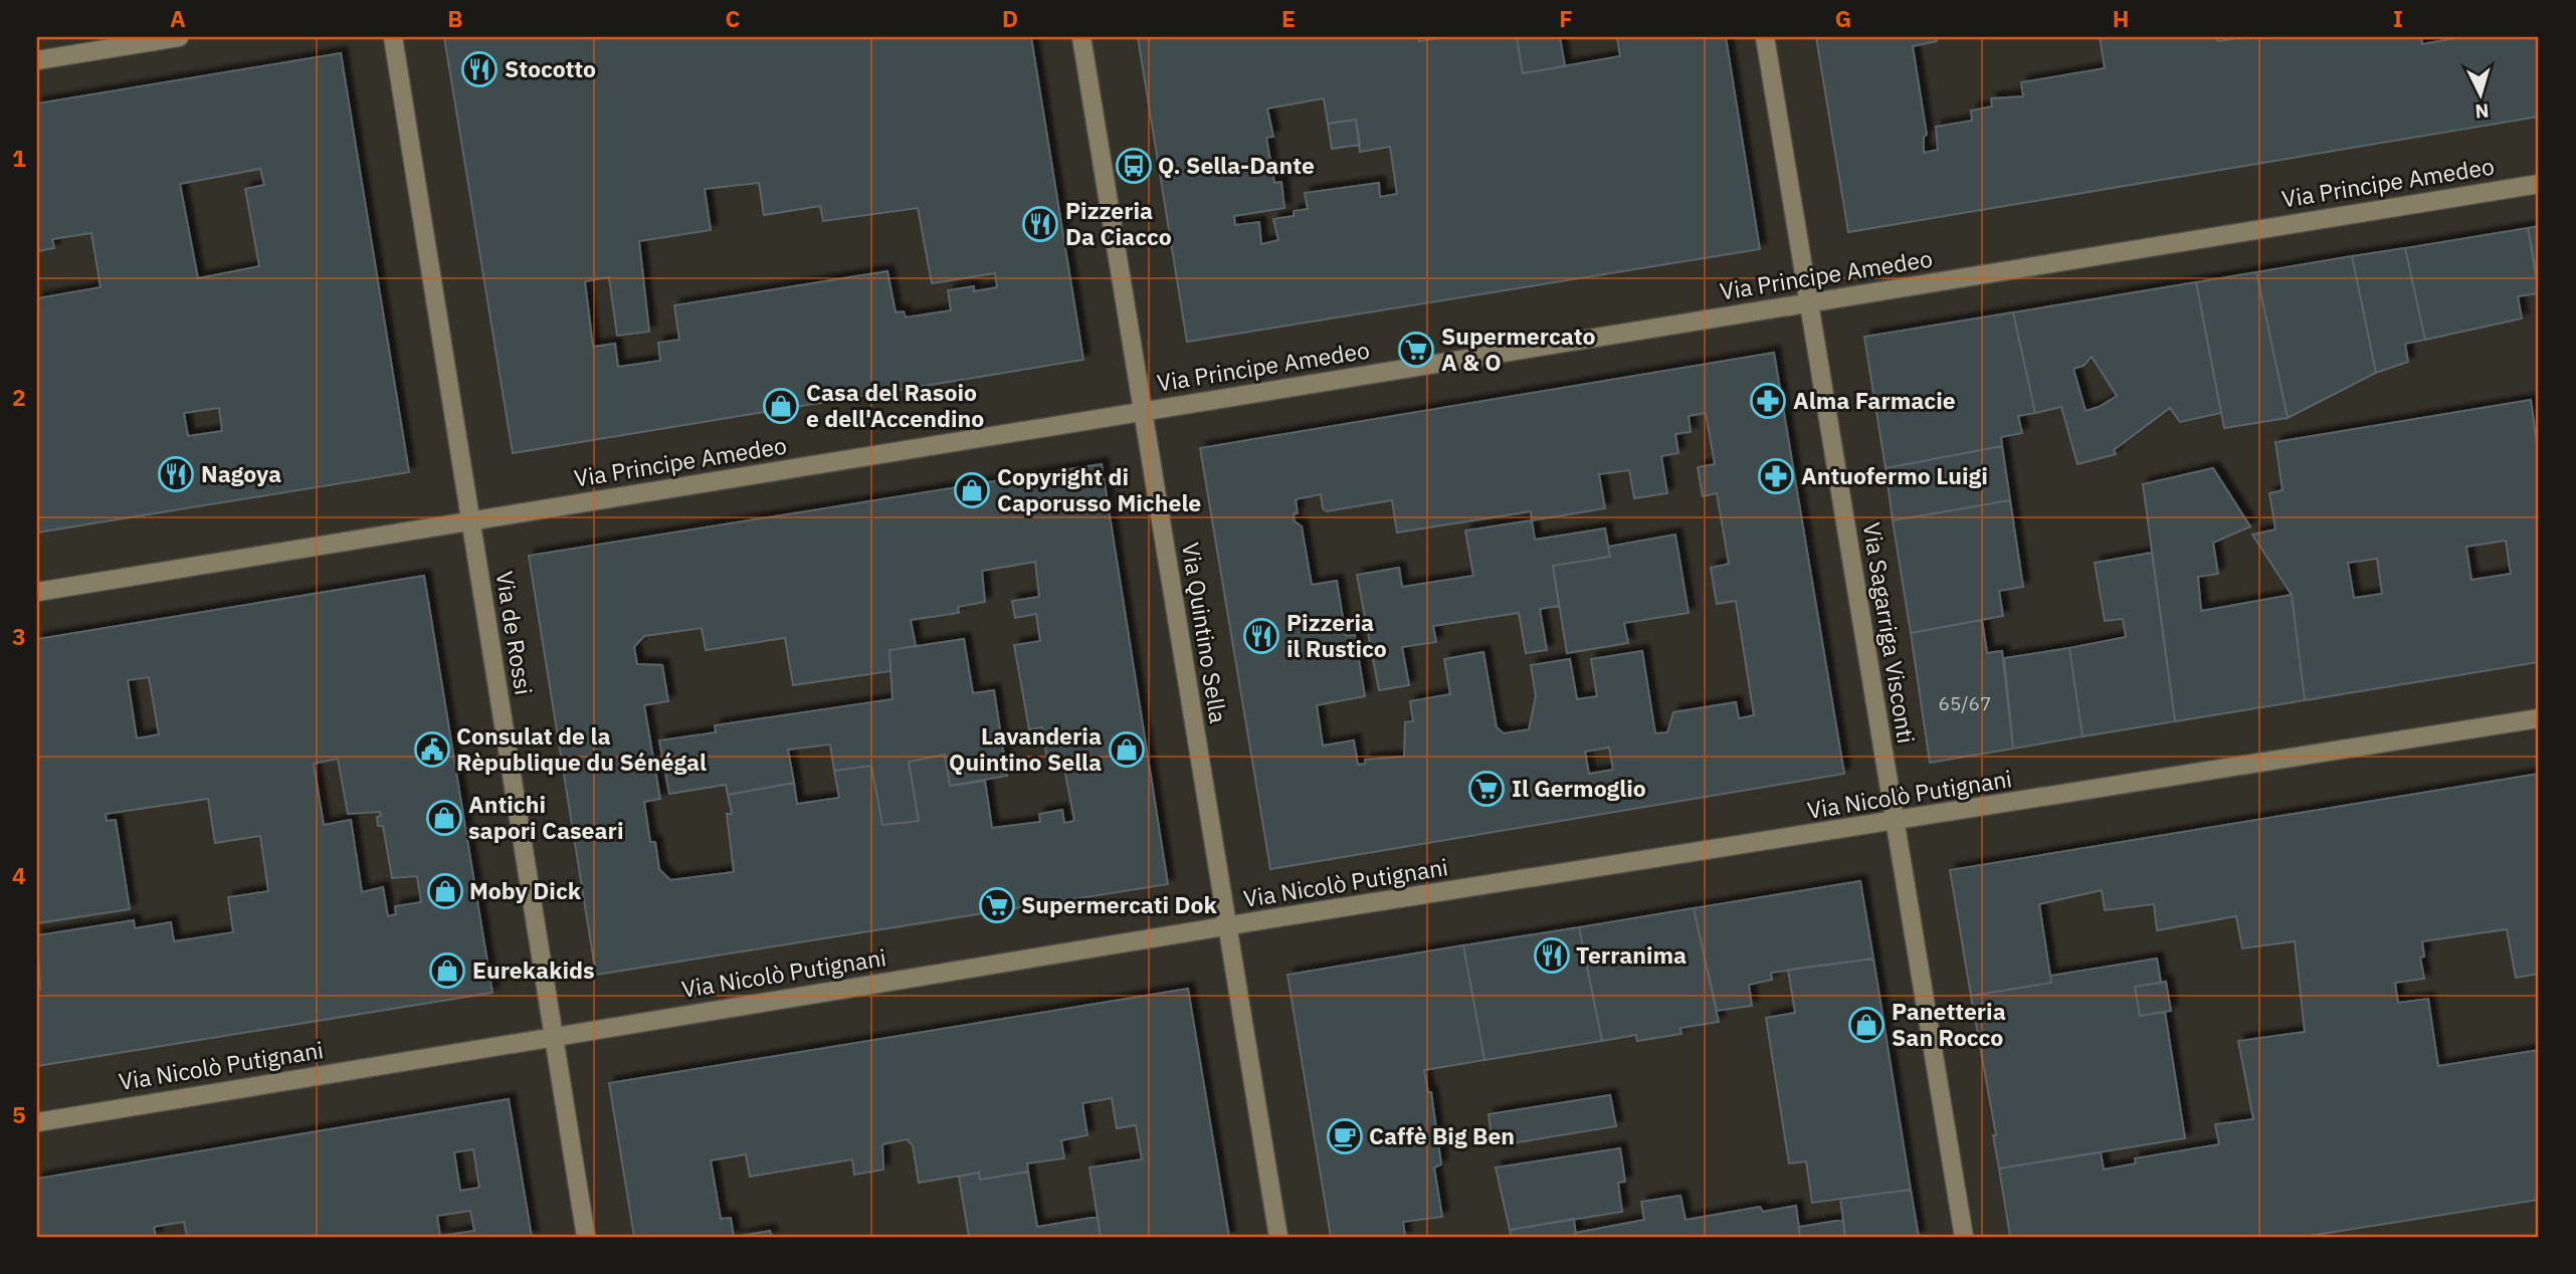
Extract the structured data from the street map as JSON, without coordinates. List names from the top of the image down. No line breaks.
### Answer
{"streets":{"street":["Via Principe Amedeo","Via de Rossi","Via Quintino Sella","Via Sagarriga Visconti","Via Nicolò Putignani"]},"crossings":[["Via Principe Amedeo","Via de Rossi"],["Via Principe Amedeo","Via Quintino Sella"],["Via Principe Amedeo","Via Sagarriga Visconti"],["Via de Rossi","Via Nicolò Putignani"],["Via Quintino Sella","Via Nicolò Putignani"],["Via Sagarriga Visconti","Via Nicolò Putignani"]],"places":{"restaurant":["Stocotto","Pizzeria Da Ciacco","Nagoya","Pizzeria il Rustico","Terranima"],"bus stop":["Q. Sella-Dante"],"supermarket":["Supermercato A & O","Il Germoglio","Supermercati Dok"],"pharmacy":["Alma Farmacie","Antuofermo Luigi"],"shop":["Casa del Rasoio e dell'Accendino","Copyright di Caporusso Michele","Lavanderia Quintino Sella","Antichi sapori Caseari","Moby Dick","Eurekakids","Panetteria San Rocco"],"public building":["Consulat de la Rèpublique du Sénégal"],"cafe":["Caffè Big Ben"]},"house_numbers":["65/67"],"north":"bottom","grid":{"columns":["A","B","C","D","E","F","G","H","I"],"rows":["1","2","3","4","5"]}}
